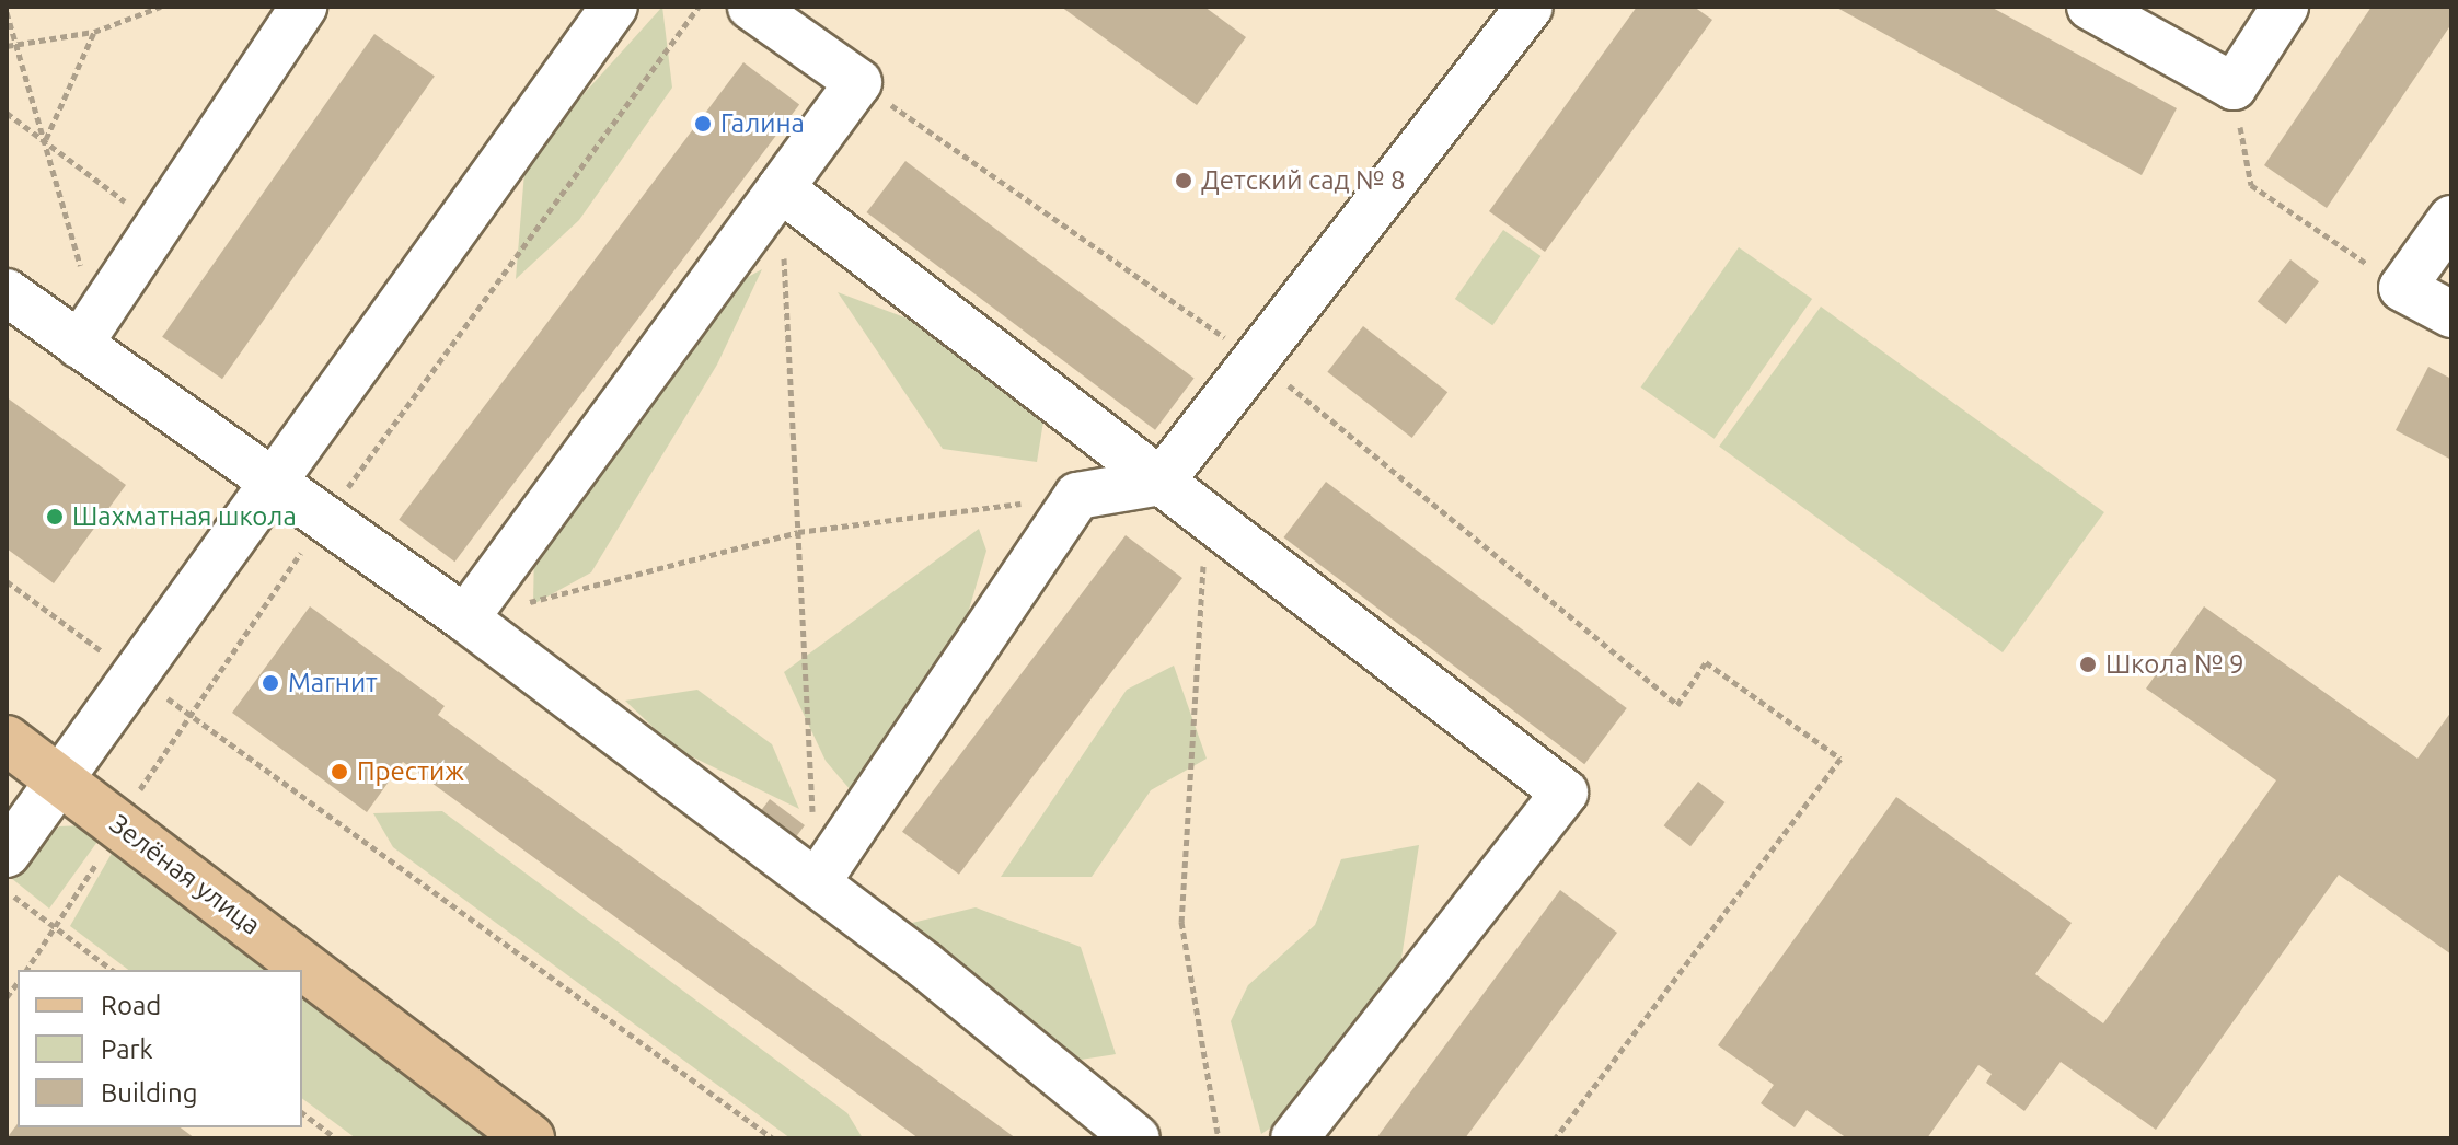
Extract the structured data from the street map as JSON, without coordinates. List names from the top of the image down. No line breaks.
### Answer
{"streets":{"main road":["Зелёная улица"]},"places":["Галина","Детский сад № 8","Шахматная школа","Школа № 9","Магнит","Престиж"],"legend":["Road","Park","Building"]}
